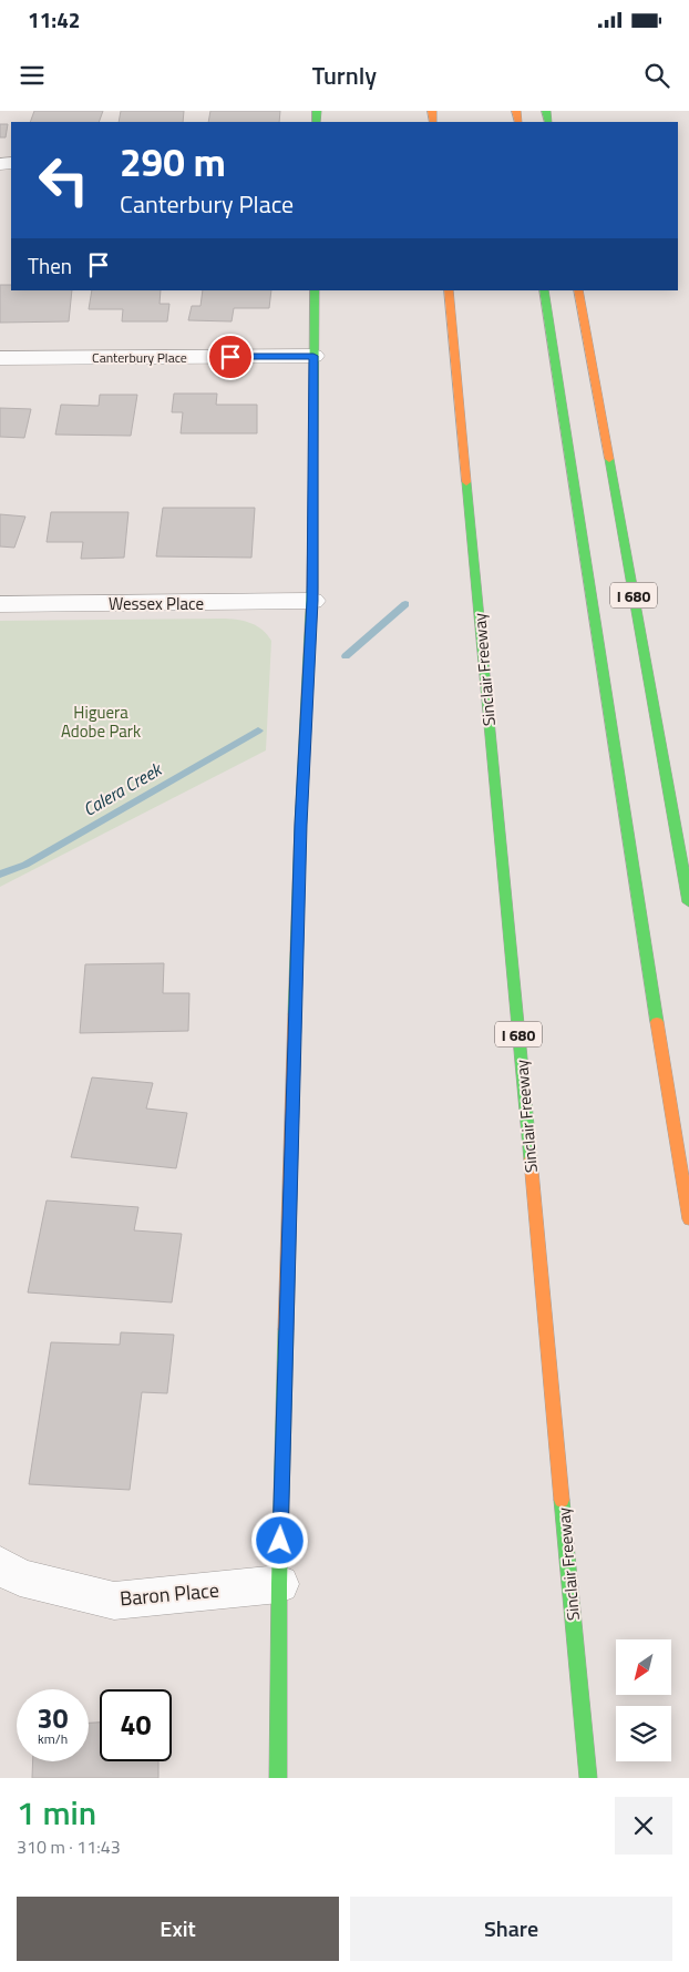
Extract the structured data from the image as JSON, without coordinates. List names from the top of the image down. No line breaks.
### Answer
{"streets":{"main road":["I 680","Sinclair Freeway"],"street":["Canterbury Place","Wessex Place","Baron Place"]},"water":["Calera Creek"],"parks":["Higuera Adobe Park"],"north":"bottom left","page":{"status":"11:42","header":"Turnly","turn":["290 m","Canterbury Place"],"then":"Then","speed":"30 km/h","limit":"40","heading":["1 min","310 m · 11:43"],"buttons":["Exit","Share"]}}
